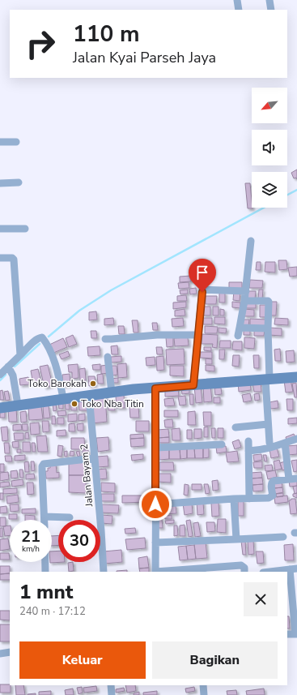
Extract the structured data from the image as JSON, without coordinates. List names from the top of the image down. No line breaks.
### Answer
{"streets":{"street":["Jalan Bayam 2"]},"places":["Toko Barokah","Toko Nba Titin"],"north":"bottom left","page":{"turn":["110 m","Jalan Kyai Parseh Jaya"],"speed":"21 km/h","limit":"30","heading":["1 mnt","240 m · 17:12"],"buttons":["Keluar","Bagikan"]}}
